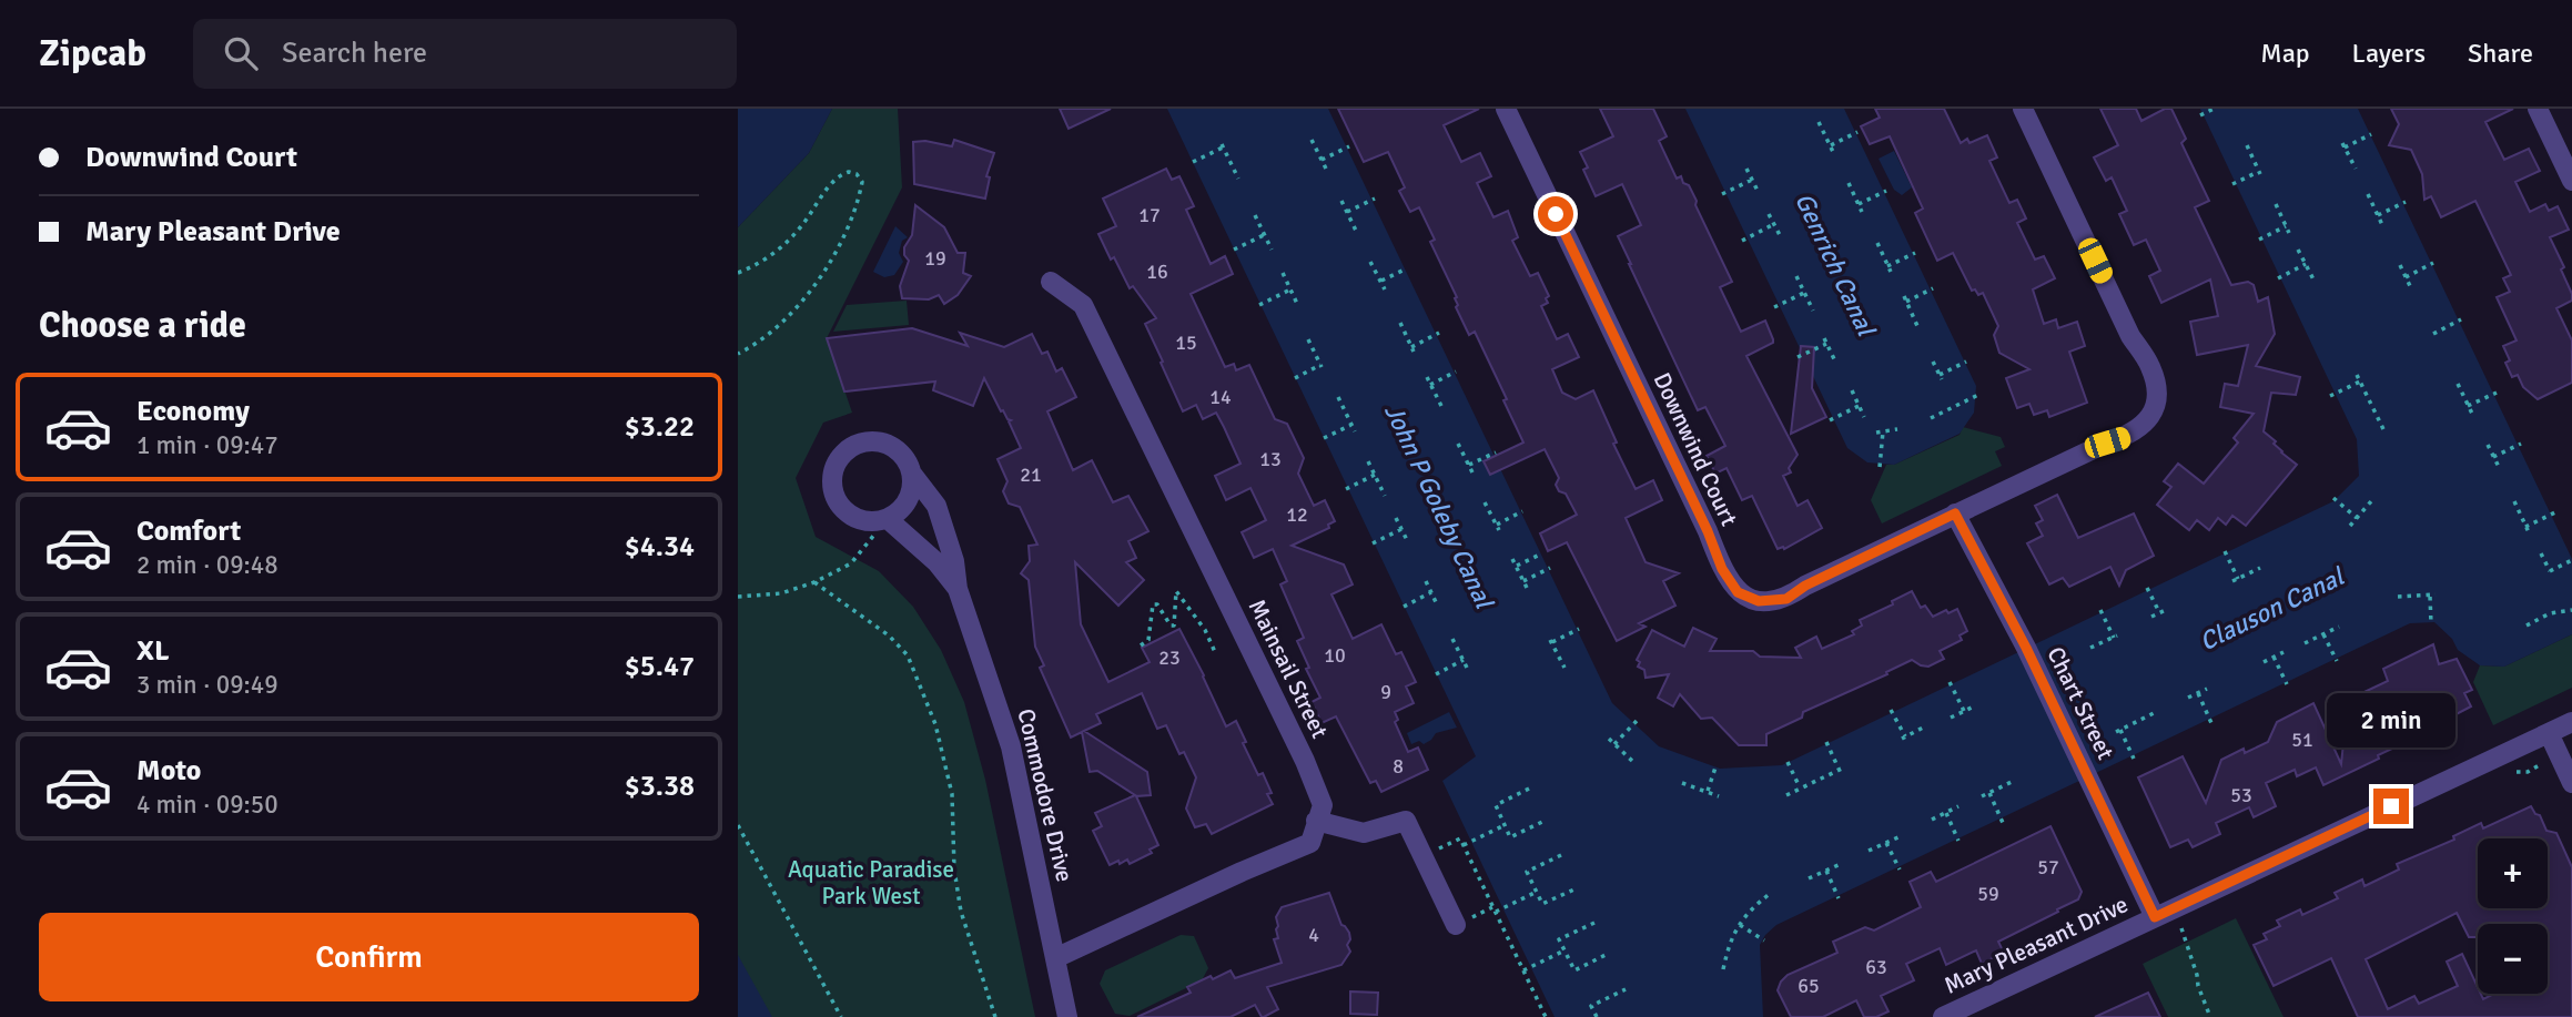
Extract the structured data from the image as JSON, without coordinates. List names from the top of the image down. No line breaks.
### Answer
{"streets":{"street":["Downwind Court","Mainsail Street","Chart Street","Commodore Drive","Mary Pleasant Drive"]},"crossings":[["Downwind Court","Chart Street"],["Chart Street","Mary Pleasant Drive"]],"water":["Genrich Canal","John P Goleby Canal","Clauson Canal"],"parks":["Aquatic Paradise Park West"],"house_numbers":["17","19","16","15","14","13","21","12","10","23","9","51","8","53","57","59","4","63","65"],"page":{"header":"Zipcab","search":"Search here","nav":["Map","Layers","Share"],"banner":["Downwind Court","Mary Pleasant Drive"],"heading":"Choose a ride","list":[{"name":"Economy","note":"1 min · 09:47","value":"$3.22"},{"name":"Comfort","note":"2 min · 09:48","value":"$4.34"},{"name":"XL","note":"3 min · 09:49","value":"$5.47"},{"name":"Moto","note":"4 min · 09:50","value":"$3.38"}],"bubble":"2 min","map_buttons":["+","−"],"buttons":"Confirm"}}
